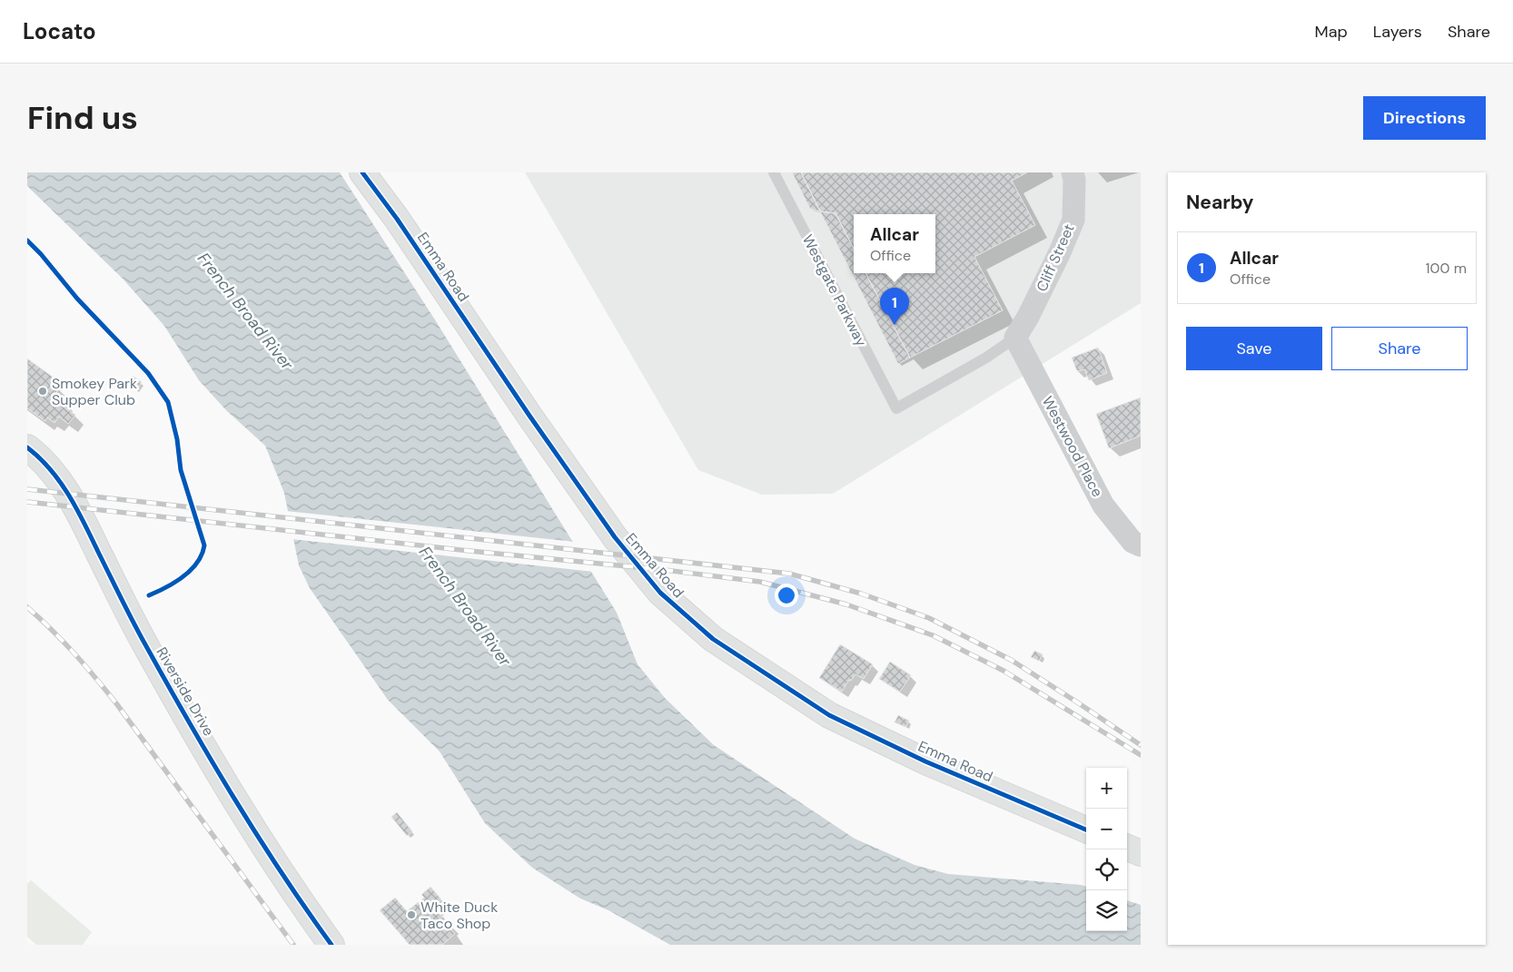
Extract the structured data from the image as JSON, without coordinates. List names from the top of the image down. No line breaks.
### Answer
{"streets":{"street":["Cliff Street","Emma Road","Westwood Place","Riverside Drive"],"lane":["Westgate Parkway"]},"crossings":[["Cliff Street","Westgate Parkway"],["Cliff Street","Westwood Place"],["Westgate Parkway","Westwood Place"]],"water":["French Broad River"],"places":["Smokey Park Supper Club","White Duck Taco Shop"],"page":{"header":"Locato","nav":["Map","Layers","Share"],"buttons":["Directions",["Save","Share"]],"title":"Find us","heading":"Nearby","popup":["Allcar","Office"],"list":[{"mark":"1","name":"Allcar","note":"Office","value":"100 m"}],"pins":"1","map_buttons":["+","−"]}}
